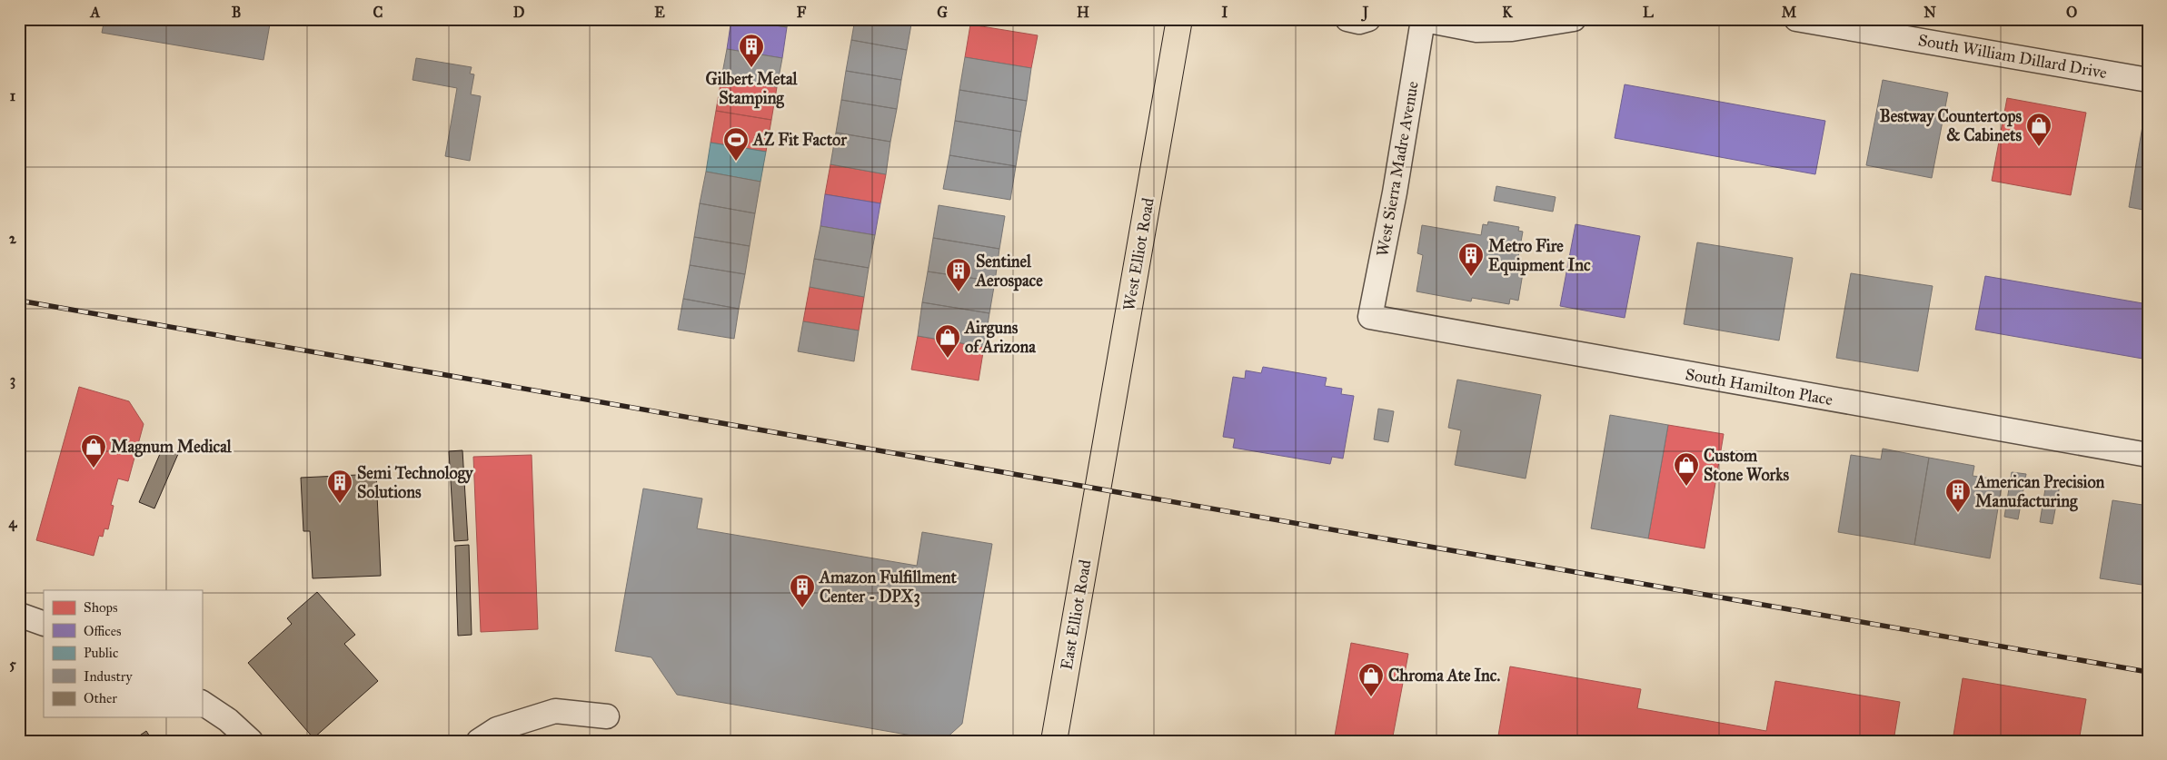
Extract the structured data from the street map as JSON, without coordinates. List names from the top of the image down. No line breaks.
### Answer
{"streets":{"main road":["West Elliot Road","East Elliot Road"],"street":["South William Dillard Drive","West Sierra Madre Avenue","South Hamilton Place"]},"crossings":[["West Sierra Madre Avenue","South Hamilton Place"],["West Elliot Road","East Elliot Road"]],"places":{"building":["Gilbert Metal Stamping","Metro Fire Equipment Inc","Sentinel Aerospace","Semi Technology Solutions","American Precision Manufacturing","Amazon Fulfillment Center - DPX3"],"shop":["Bestway Countertops & Cabinets","Airguns of Arizona","Magnum Medical","Custom Stone Works","Chroma Ate Inc."],"sports":["AZ Fit Factor"]},"legend":["Shops","Offices","Public","Industry","Other"],"grid":{"columns":["A","B","C","D","E","F","G","H","I","J","K","L","M","N","O"],"rows":["1","2","3","4","5"]}}
